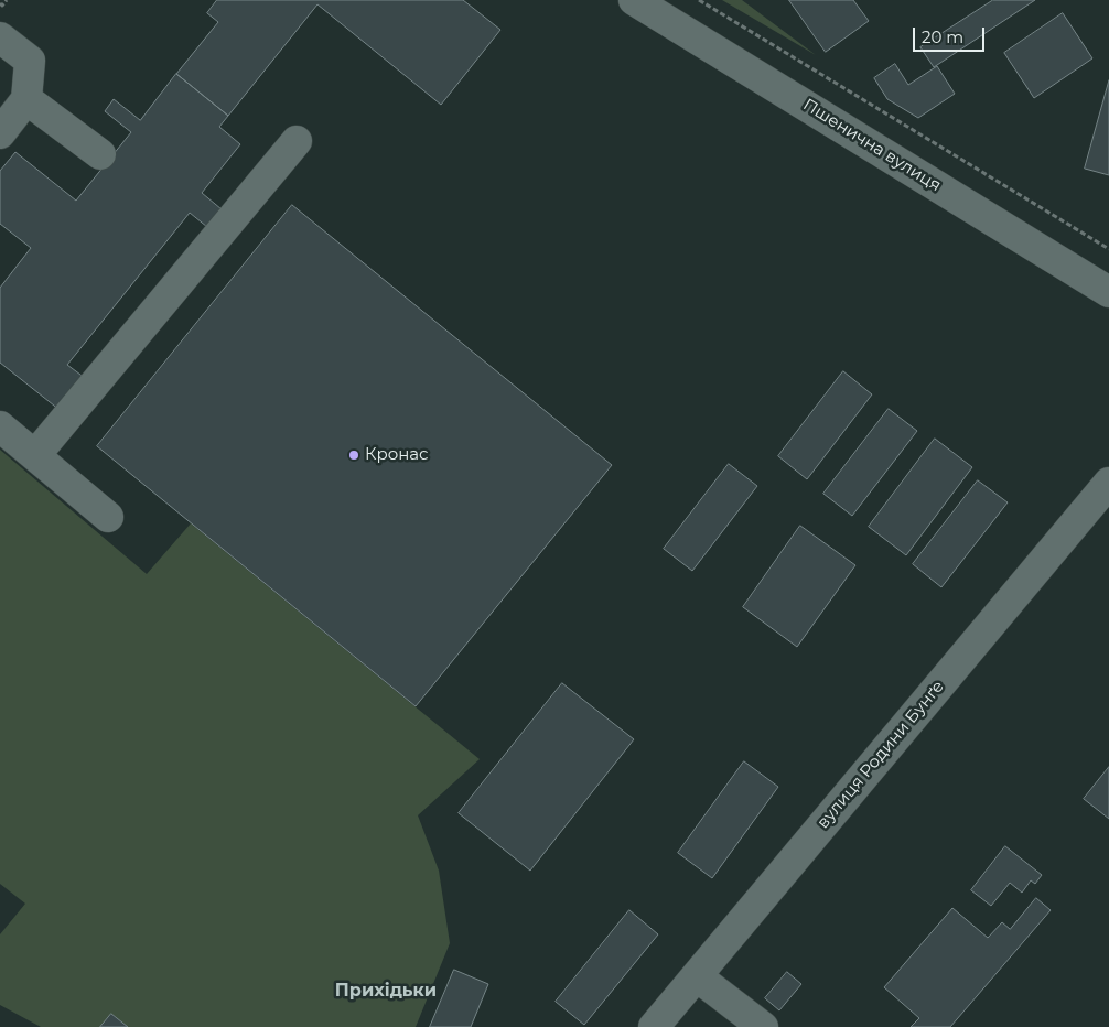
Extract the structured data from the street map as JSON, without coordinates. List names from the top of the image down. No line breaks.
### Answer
{"streets":{"street":["Пшенична вулиця","вулиця Родини Бунґе"]},"districts":["Прихідьки"],"places":["Кронас"],"scale_bar":"20 m"}
